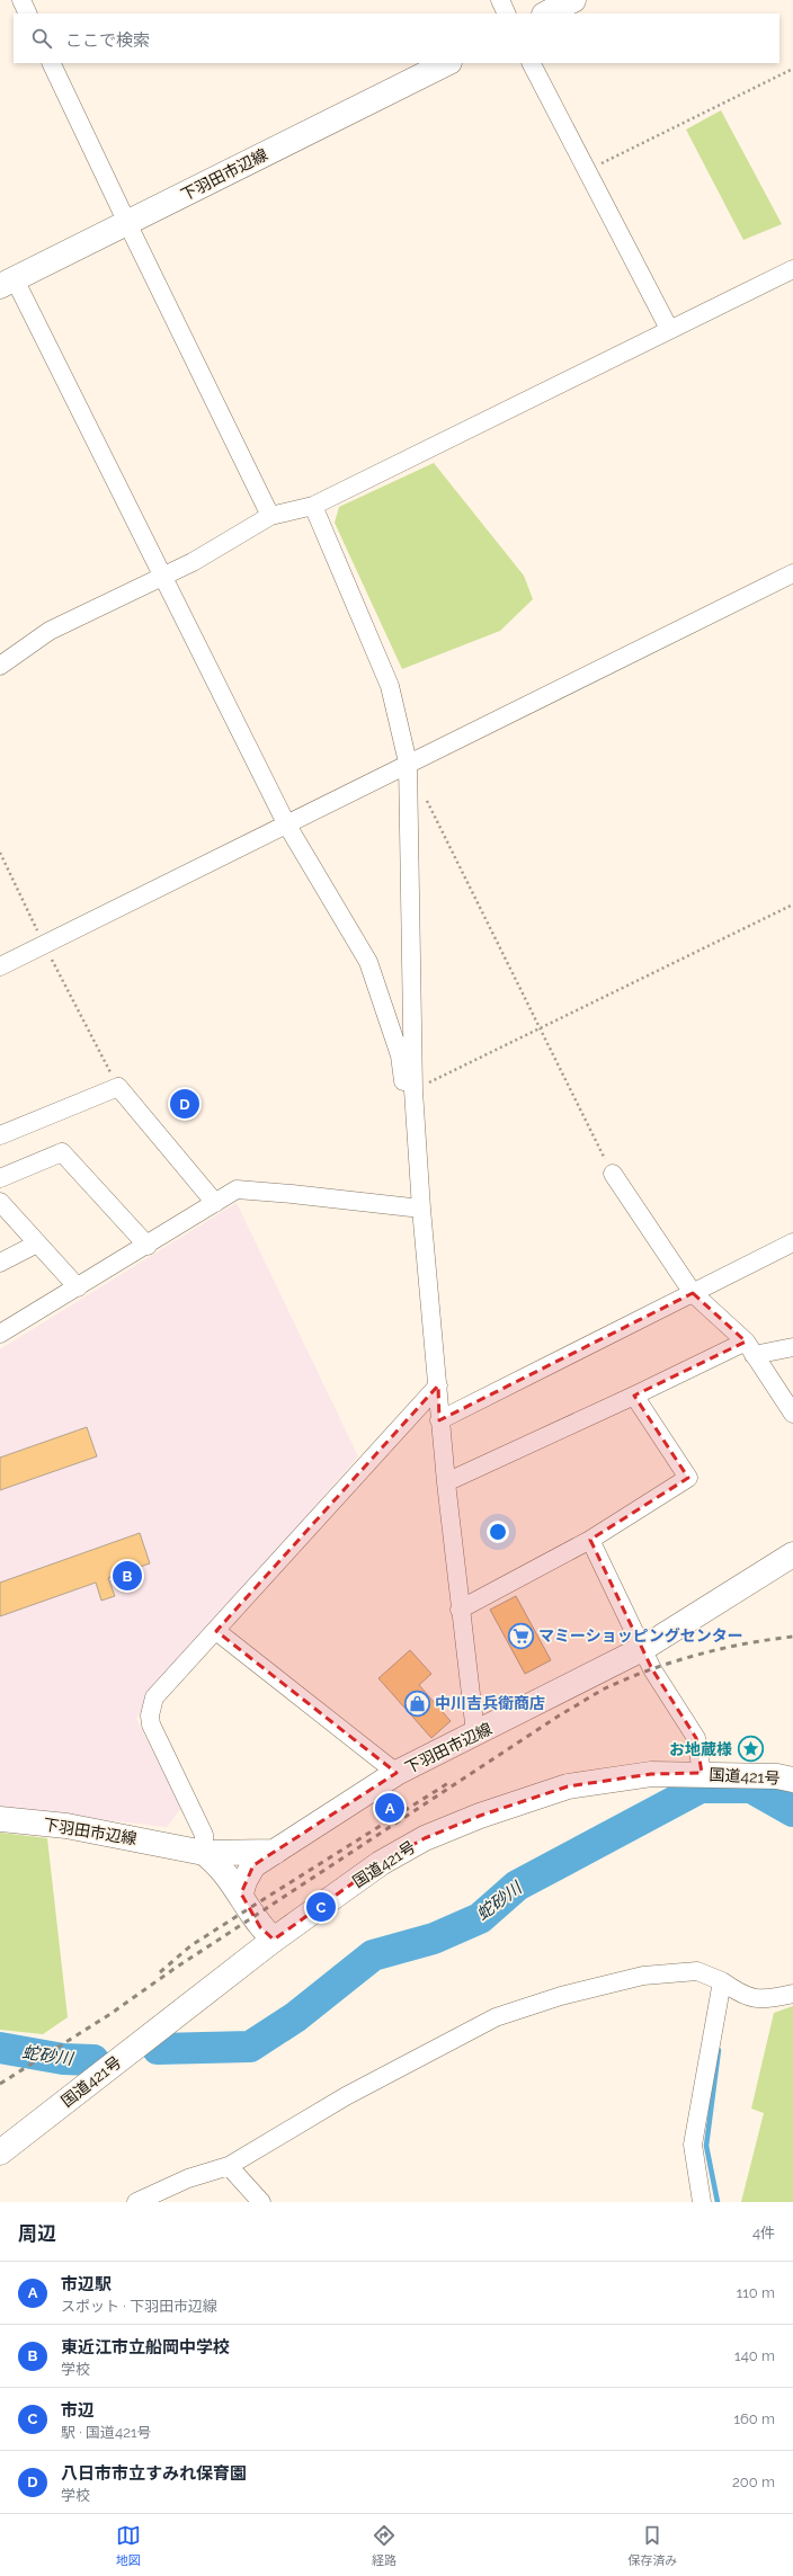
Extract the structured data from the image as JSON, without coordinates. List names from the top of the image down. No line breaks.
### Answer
{"streets":{"main road":["下羽田市辺線","国道421号"]},"crossings":[["下羽田市辺線","国道421号"]],"water":["蛇砂川"],"places":{"supermarket":["マミーショッピングセンター"],"shop":["中川吉兵衛商店"],"place":["お地蔵様"]},"page":{"search":"ここで検索","pins":["D","B","A","C"],"heading":["周辺","4件"],"list":[{"mark":"A","name":"市辺駅","note":"スポット · 下羽田市辺線","value":"110 m"},{"mark":"B","name":"東近江市立船岡中学校","note":"学校","value":"140 m"},{"mark":"C","name":"市辺","note":"駅 · 国道421号","value":"160 m"},{"mark":"D","name":"八日市市立すみれ保育園","note":"学校","value":"200 m"}],"nav":["地図","経路","保存済み"]}}
